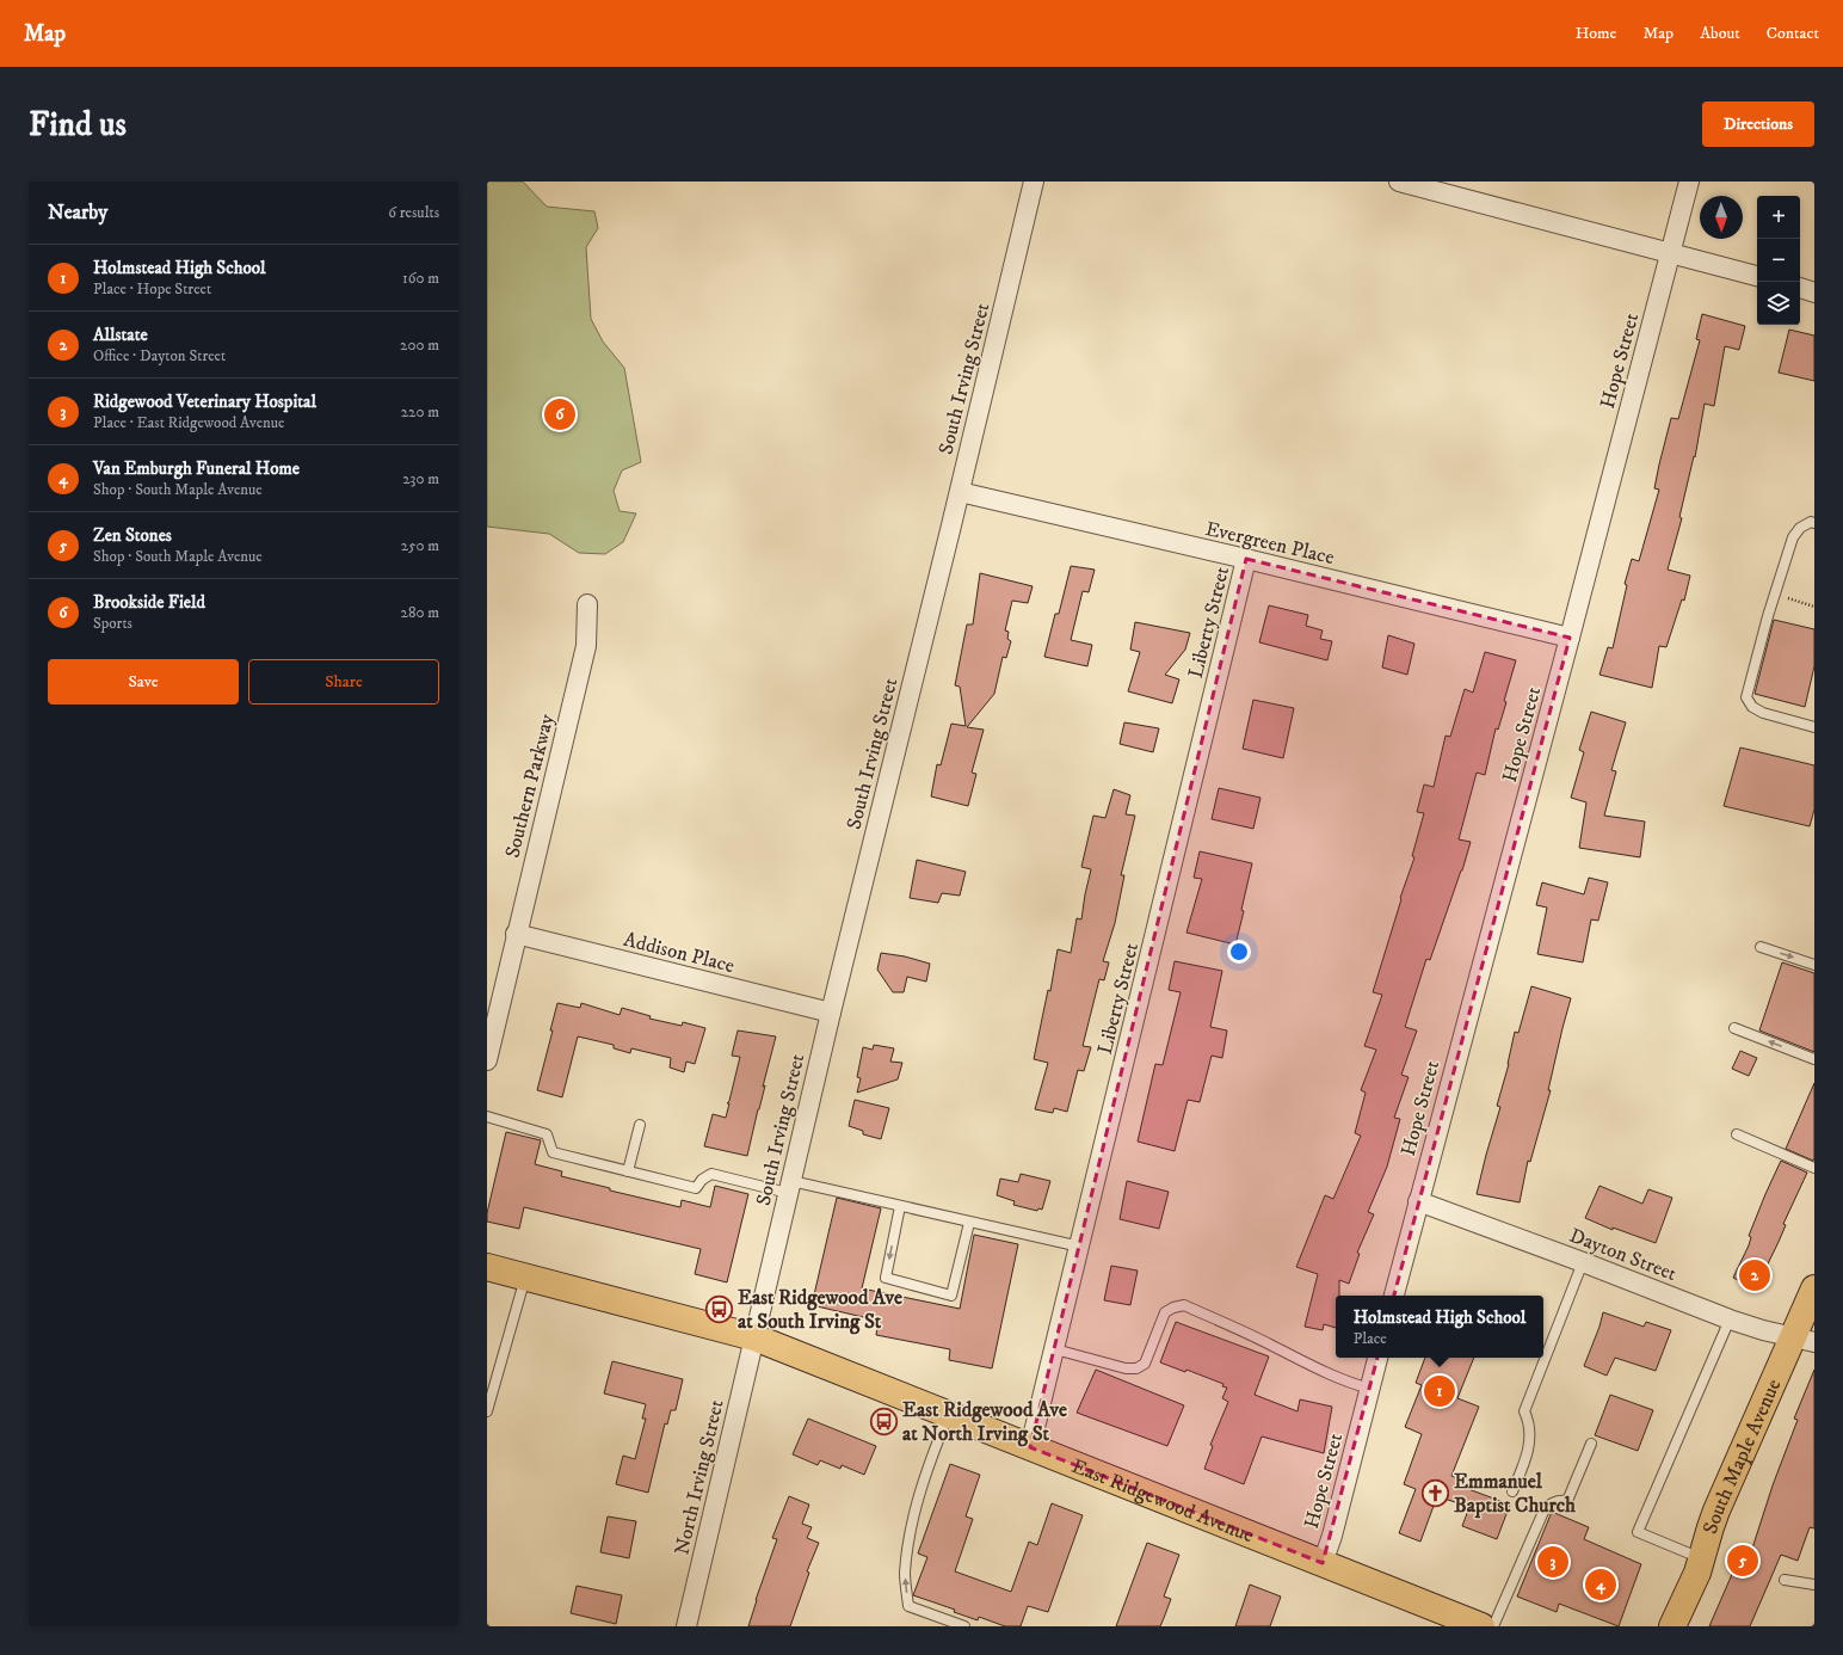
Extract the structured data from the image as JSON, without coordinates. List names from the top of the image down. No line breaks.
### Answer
{"streets":{"main road":["South Maple Avenue","East Ridgewood Avenue"],"street":["Hope Street","South Irving Street","Evergreen Place","Liberty Street","Southern Parkway","Addison Place","Dayton Street","North Irving Street"]},"crossings":[["Hope Street","Evergreen Place"],["Hope Street","Dayton Street"],["Hope Street","East Ridgewood Avenue"],["South Irving Street","Evergreen Place"],["South Irving Street","Addison Place"],["South Irving Street","North Irving Street"],["South Irving Street","East Ridgewood Avenue"],["Evergreen Place","Liberty Street"],["Liberty Street","East Ridgewood Avenue"],["Southern Parkway","Addison Place"],["Dayton Street","South Maple Avenue"],["North Irving Street","East Ridgewood Avenue"]],"places":{"bus stop":["East Ridgewood Ave at South Irving St","East Ridgewood Ave at North Irving St"],"church":["Emmanuel Baptist Church"]},"north":"bottom","page":{"header":"Map","nav":["Home","Map","About","Contact"],"buttons":["Directions",["Save","Share"]],"title":"Find us","heading":["Nearby","6 results"],"map_buttons":["+","−"],"list":[{"mark":"1","name":"Holmstead High School","note":"Place · Hope Street","value":"160 m"},{"mark":"2","name":"Allstate","note":"Office · Dayton Street","value":"200 m"},{"mark":"3","name":"Ridgewood Veterinary Hospital","note":"Place · East Ridgewood Avenue","value":"220 m"},{"mark":"4","name":"Van Emburgh Funeral Home","note":"Shop · South Maple Avenue","value":"230 m"},{"mark":"5","name":"Zen Stones","note":"Shop · South Maple Avenue","value":"250 m"},{"mark":"6","name":"Brookside Field","note":"Sports","value":"280 m"}],"pins":["6","2","1","5","3","4"],"popup":["Holmstead High School","Place"]}}
